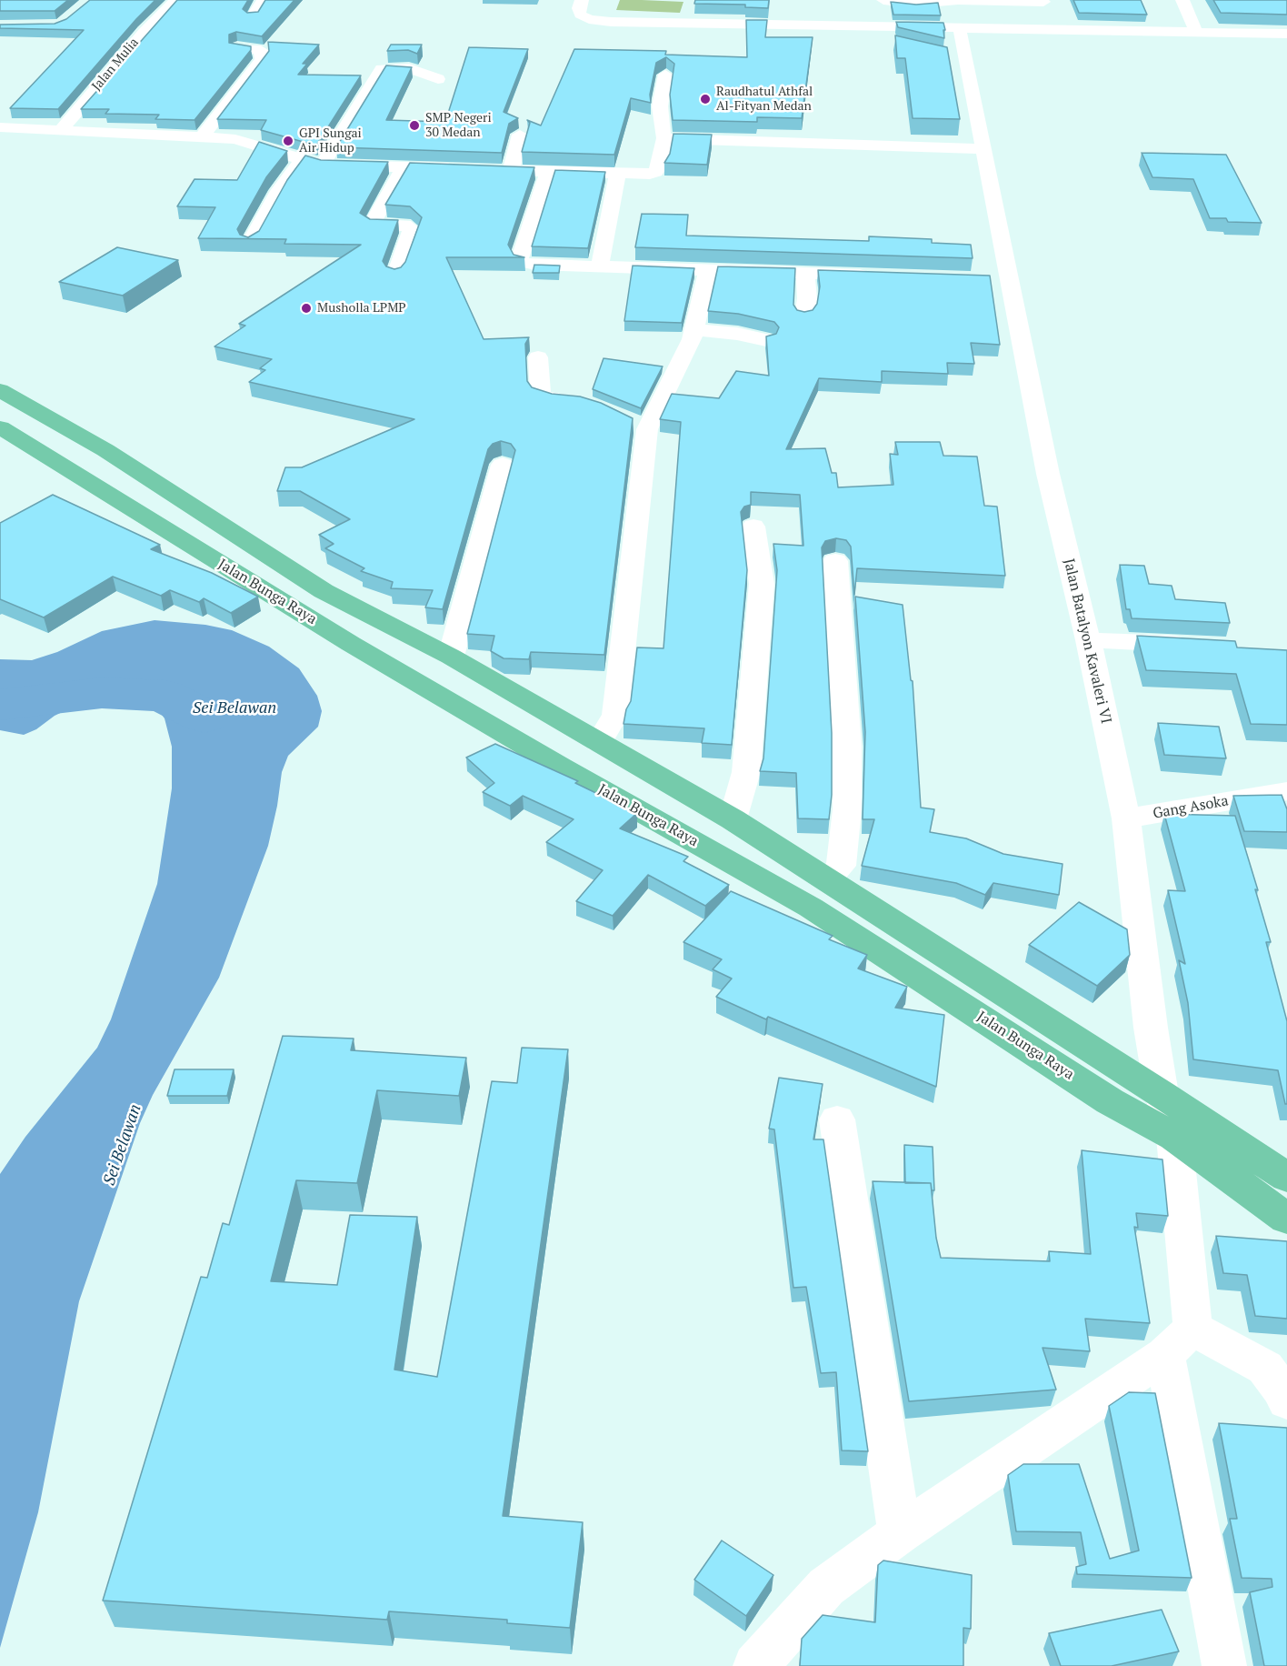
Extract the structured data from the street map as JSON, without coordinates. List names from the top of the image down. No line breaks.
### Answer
{"streets":{"main road":["Jalan Bunga Raya"],"street":["Jalan Mulia","Jalan Batalyon Kavaleri VI","Gang Asoka"]},"crossings":[["Jalan Bunga Raya","Jalan Batalyon Kavaleri VI"],["Jalan Batalyon Kavaleri VI","Gang Asoka"]],"water":["Sei Belawan"],"places":["Raudhatul Athfal Al-Fityan Medan","SMP Negeri 30 Medan","GPI Sungai Air Hidup","Musholla LPMP"]}
